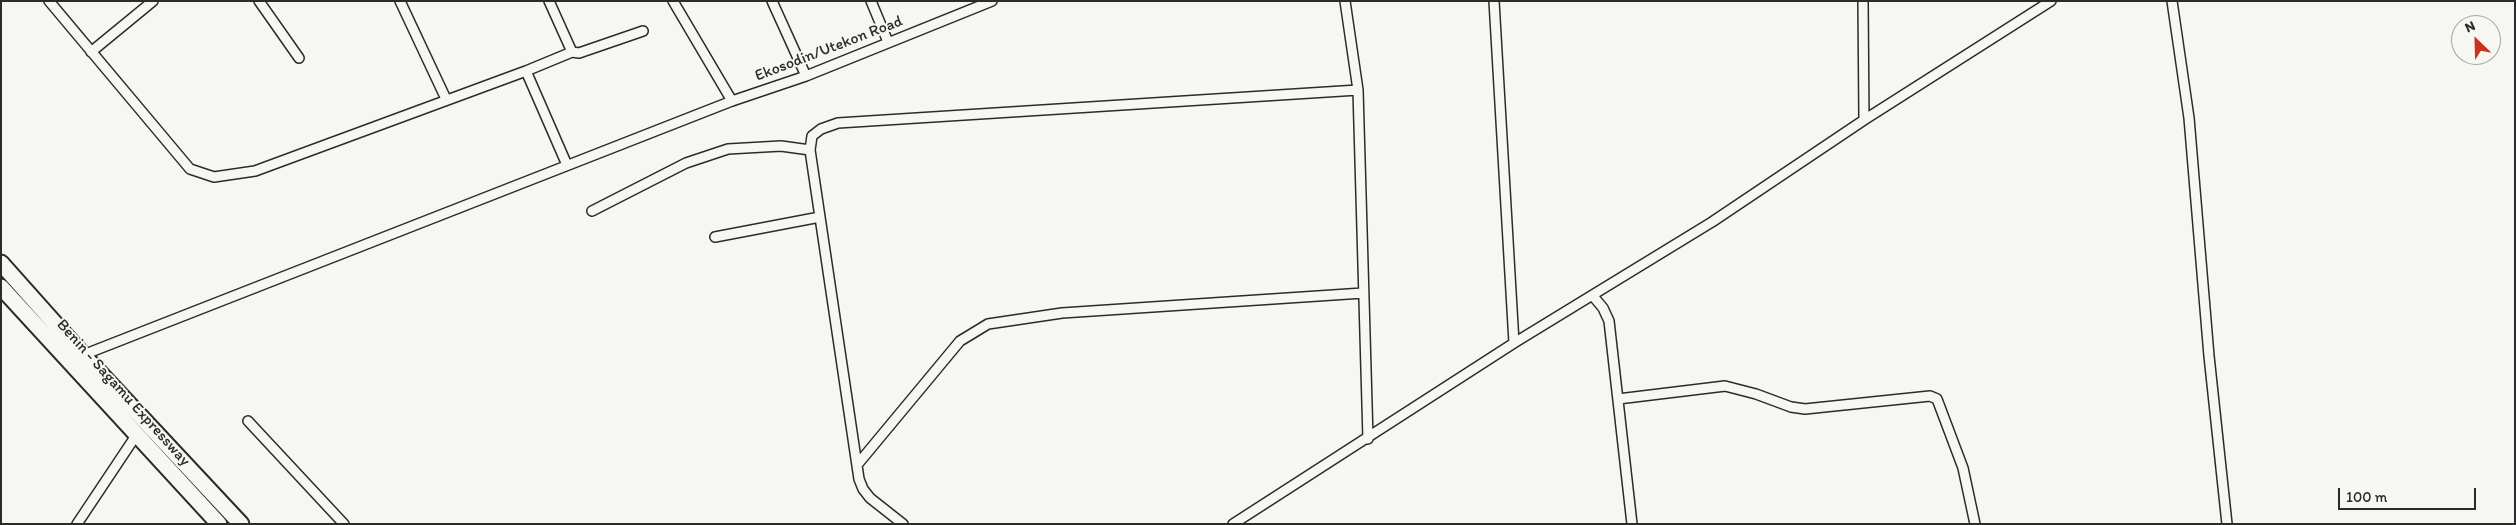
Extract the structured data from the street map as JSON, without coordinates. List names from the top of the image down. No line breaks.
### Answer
{"streets":{"highway":["Benin - Sagamu Expressway"],"street":["Ekosodin/Utekon Road"]},"scale_bar":"100 m","north":"top left"}
